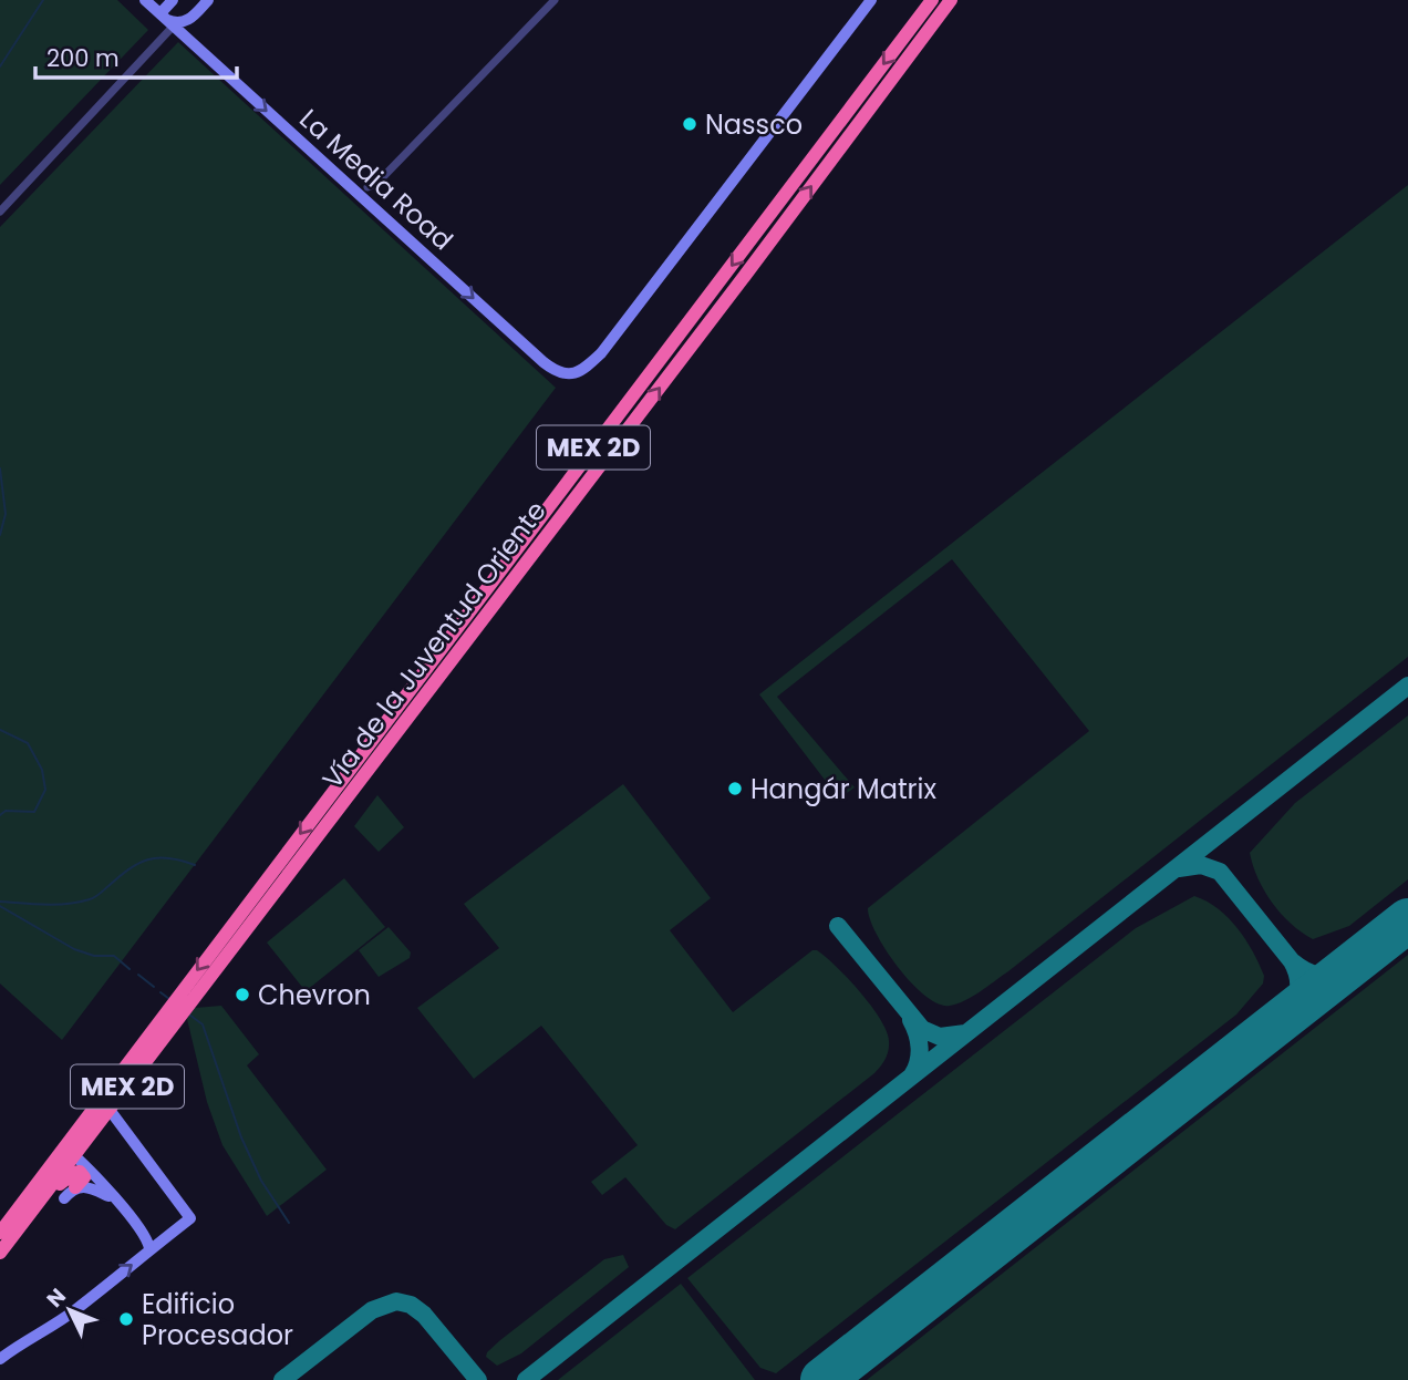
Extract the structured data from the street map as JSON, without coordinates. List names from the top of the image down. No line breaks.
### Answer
{"streets":{"highway":["MEX 2D","Vía de la Juventud Oriente"],"main road":["La Media Road"]},"crossings":[["MEX 2D","Vía de la Juventud Oriente"]],"one_way":["La Media Road"],"places":["Nassco","Hangár Matrix","Chevron","Edificio Procesador"],"scale_bar":"200 m","north":"top left"}
